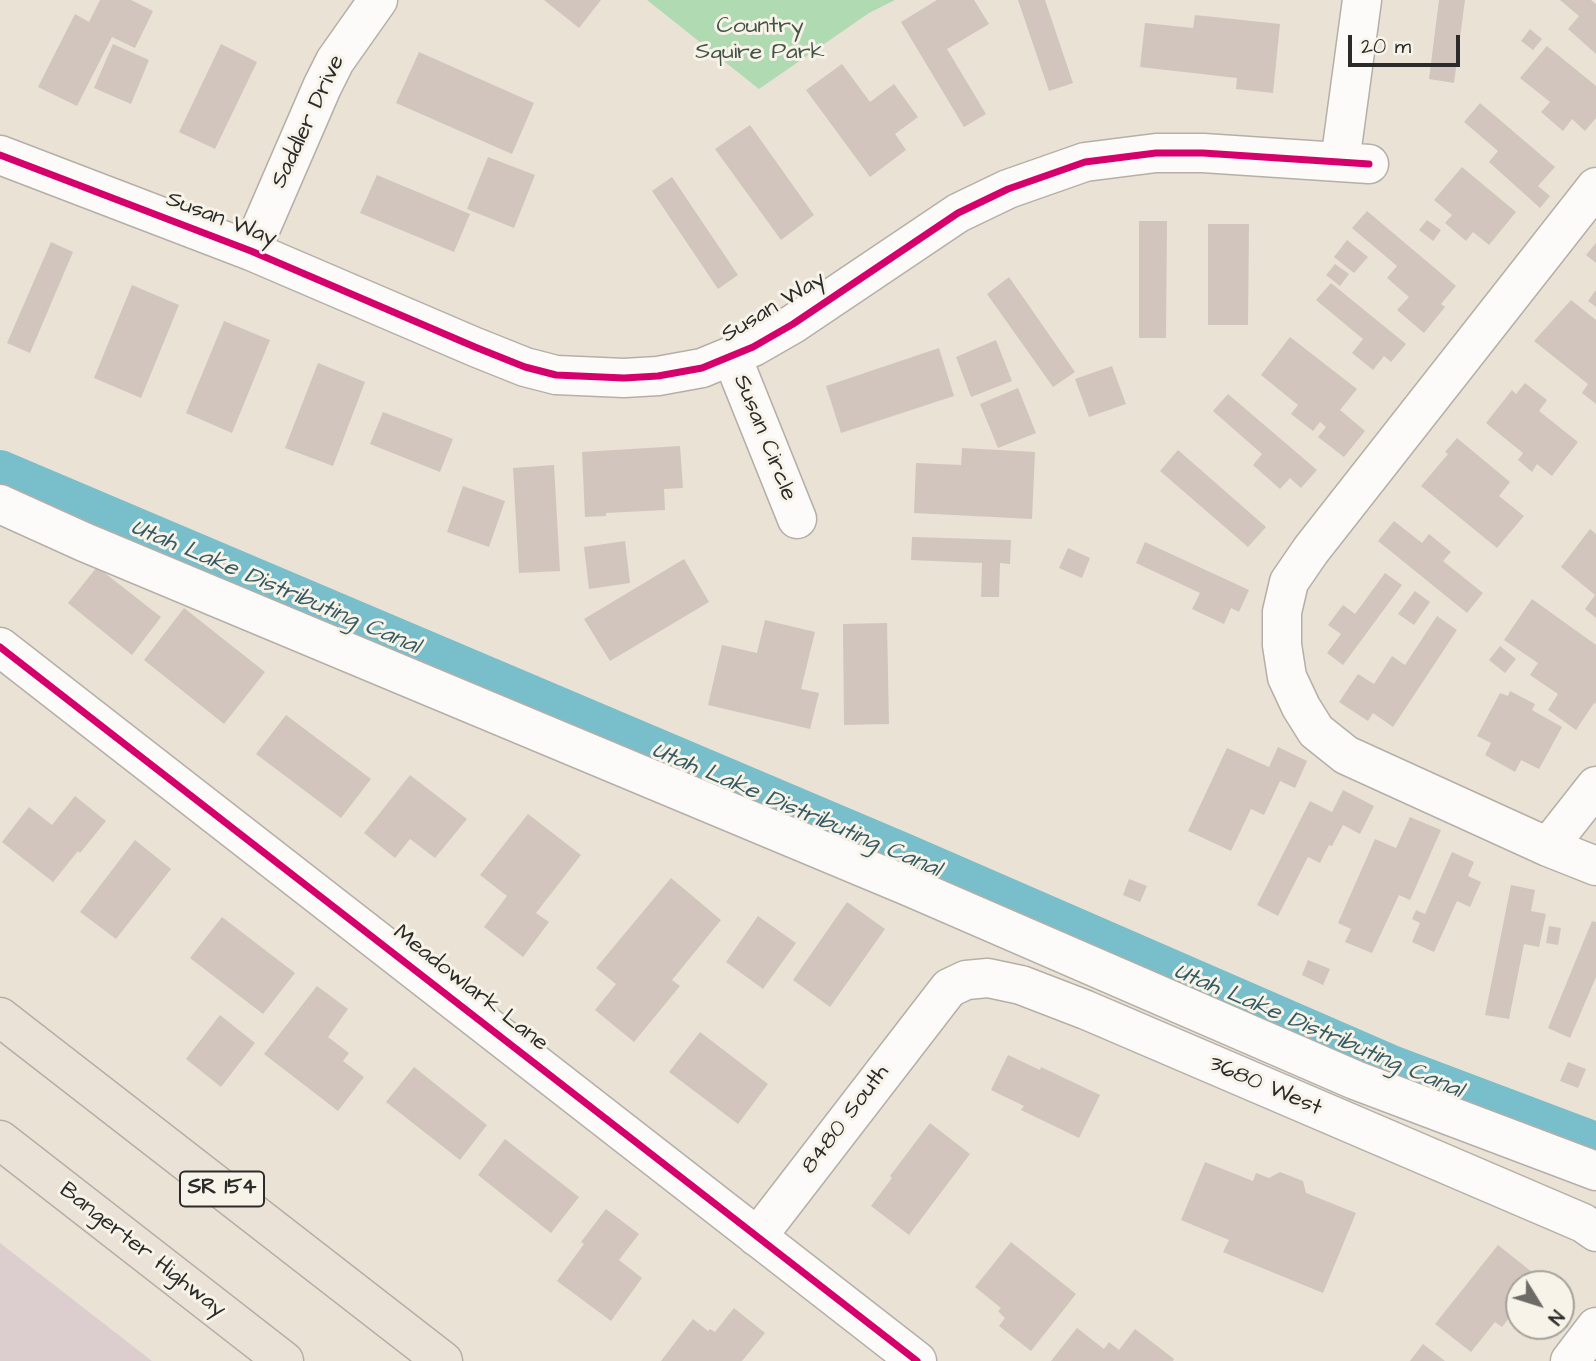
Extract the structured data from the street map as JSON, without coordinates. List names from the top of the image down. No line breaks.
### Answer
{"streets":{"highway":["SR 154","Bangerter Highway"],"street":["Saddler Drive","Susan Way","Susan Circle","Meadowlark Lane","3680 West","8480 South"]},"crossings":[["Saddler Drive","Susan Way"],["Susan Way","Susan Circle"],["Meadowlark Lane","8480 South"],["3680 West","8480 South"]],"water":["Utah Lake Distributing Canal"],"parks":["Country Squire Park"],"scale_bar":"20 m","north":"bottom right"}
